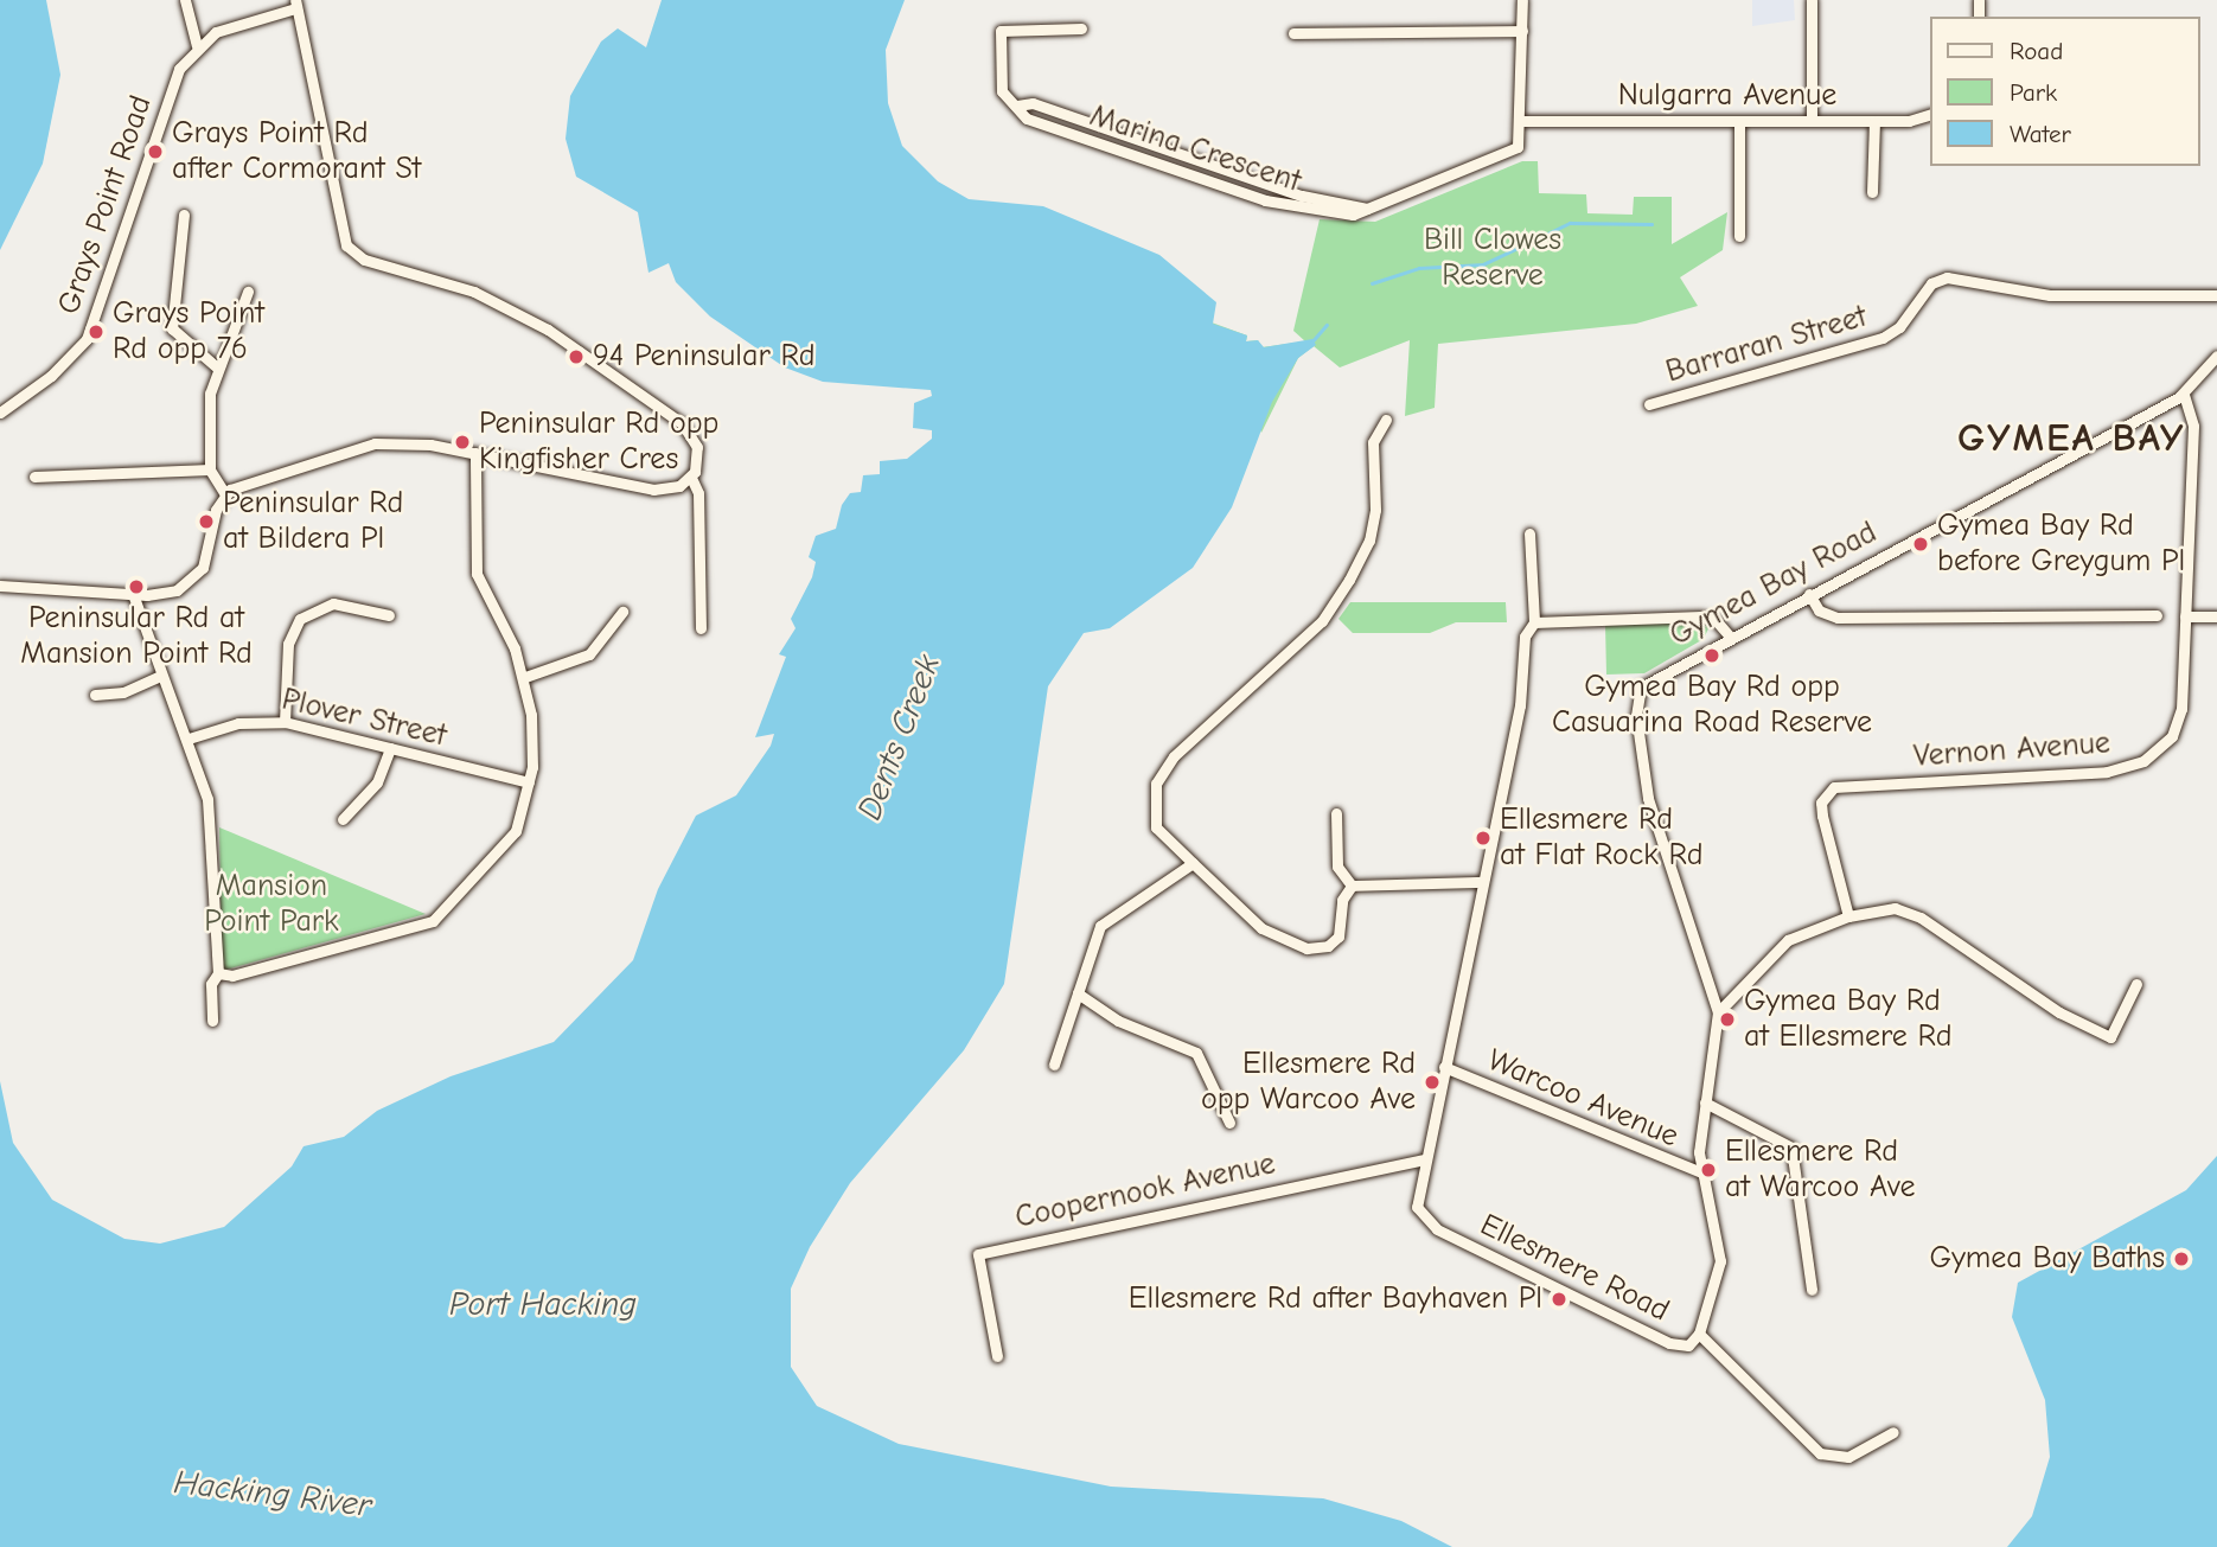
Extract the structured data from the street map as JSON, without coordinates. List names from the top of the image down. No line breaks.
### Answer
{"streets":{"street":["Nulgarra Avenue","Marina Crescent","Grays Point Road","Barraran Street","Gymea Bay Road","Plover Street","Vernon Avenue","Warcoo Avenue","Coopernook Avenue","Ellesmere Road"]},"crossings":[["Nulgarra Avenue","Marina Crescent"],["Gymea Bay Road","Vernon Avenue"],["Gymea Bay Road","Ellesmere Road"],["Warcoo Avenue","Ellesmere Road"],["Coopernook Avenue","Ellesmere Road"]],"districts":["GYMEA BAY"],"water":["Dents Creek","Port Hacking","Hacking River"],"parks":["Bill Clowes Reserve","Mansion Point Park"],"places":["Grays Point Rd after Cormorant St","Grays Point Rd opp 76","94 Peninsular Rd","Peninsular Rd opp Kingfisher Cres","Peninsular Rd at Bildera Pl","Gymea Bay Rd before Greygum Pl","Peninsular Rd at Mansion Point Rd","Gymea Bay Rd opp Casuarina Road Reserve","Ellesmere Rd at Flat Rock Rd","Gymea Bay Rd at Ellesmere Rd","Ellesmere Rd opp Warcoo Ave","Ellesmere Rd at Warcoo Ave","Gymea Bay Baths","Ellesmere Rd after Bayhaven Pl"],"legend":["Road","Park","Water"]}
